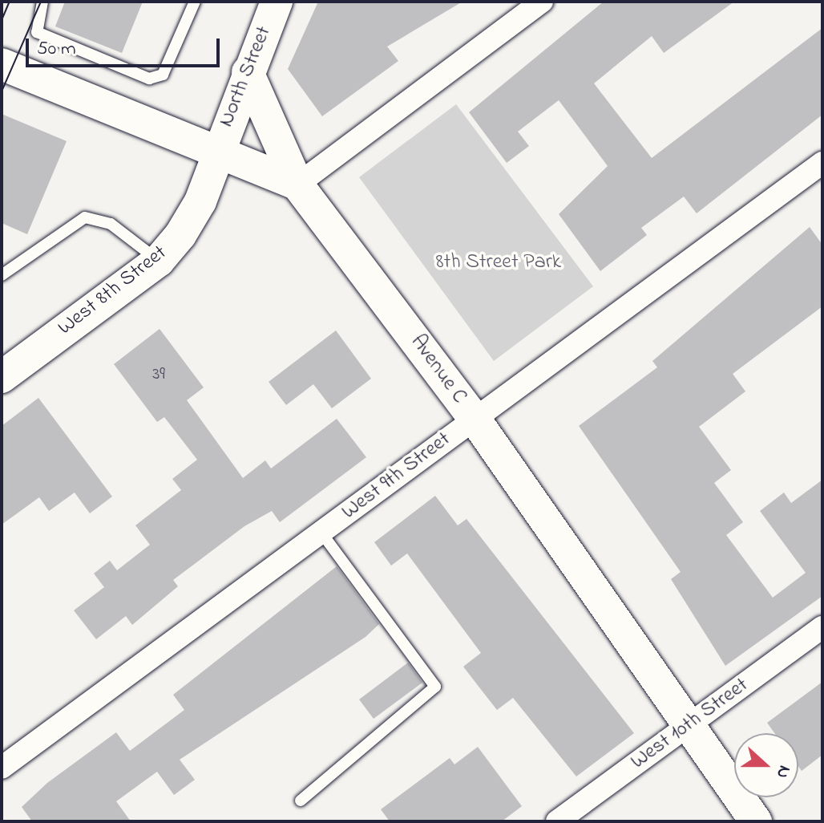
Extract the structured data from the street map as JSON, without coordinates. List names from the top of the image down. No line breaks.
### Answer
{"streets":{"main road":["North Street","West 8th Street","Avenue C"],"street":["West 9th Street","West 10th Street"]},"crossings":[["North Street","West 8th Street"],["North Street","Avenue C"],["Avenue C","West 9th Street"],["Avenue C","West 10th Street"]],"parks":["8th Street Park"],"house_numbers":["39"],"scale_bar":"50 m","north":"right"}
